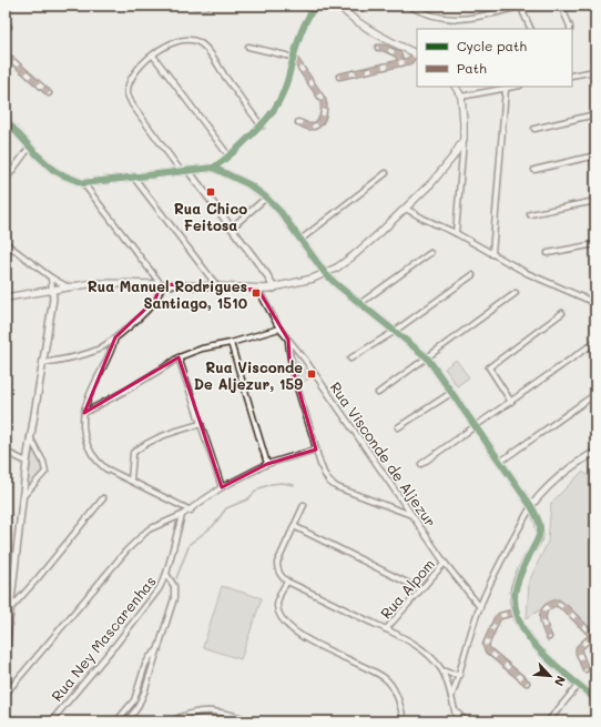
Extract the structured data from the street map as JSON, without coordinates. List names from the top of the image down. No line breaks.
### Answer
{"streets":{"street":["Rua Visconde de Aljezur","Rua Alpom","Rua Ney Mascarenhas"]},"crossings":[["Rua Visconde de Aljezur","Rua Alpom"]],"places":{"transit":["Rua Chico Feitosa","Rua Manuel Rodrigues Santiago, 1510","Rua Visconde De Aljezur, 159"]},"legend":["Cycle path","Path"],"north":"bottom right"}
